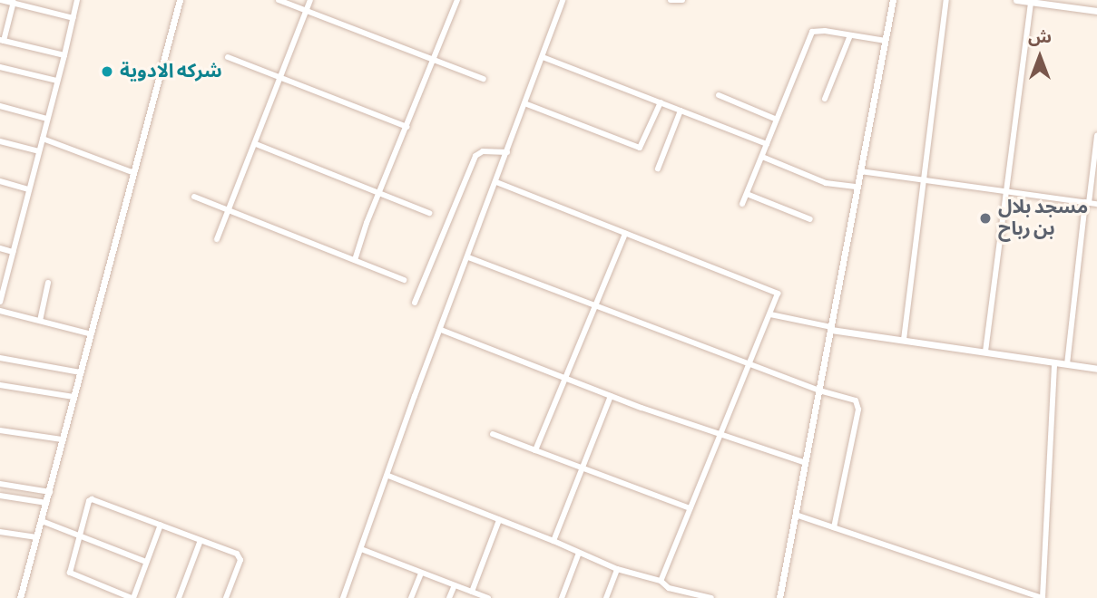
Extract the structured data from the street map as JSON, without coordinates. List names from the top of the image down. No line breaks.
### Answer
{"places":["شركه الادوية","مسجد بلال بن رباح"],"north":"top"}
